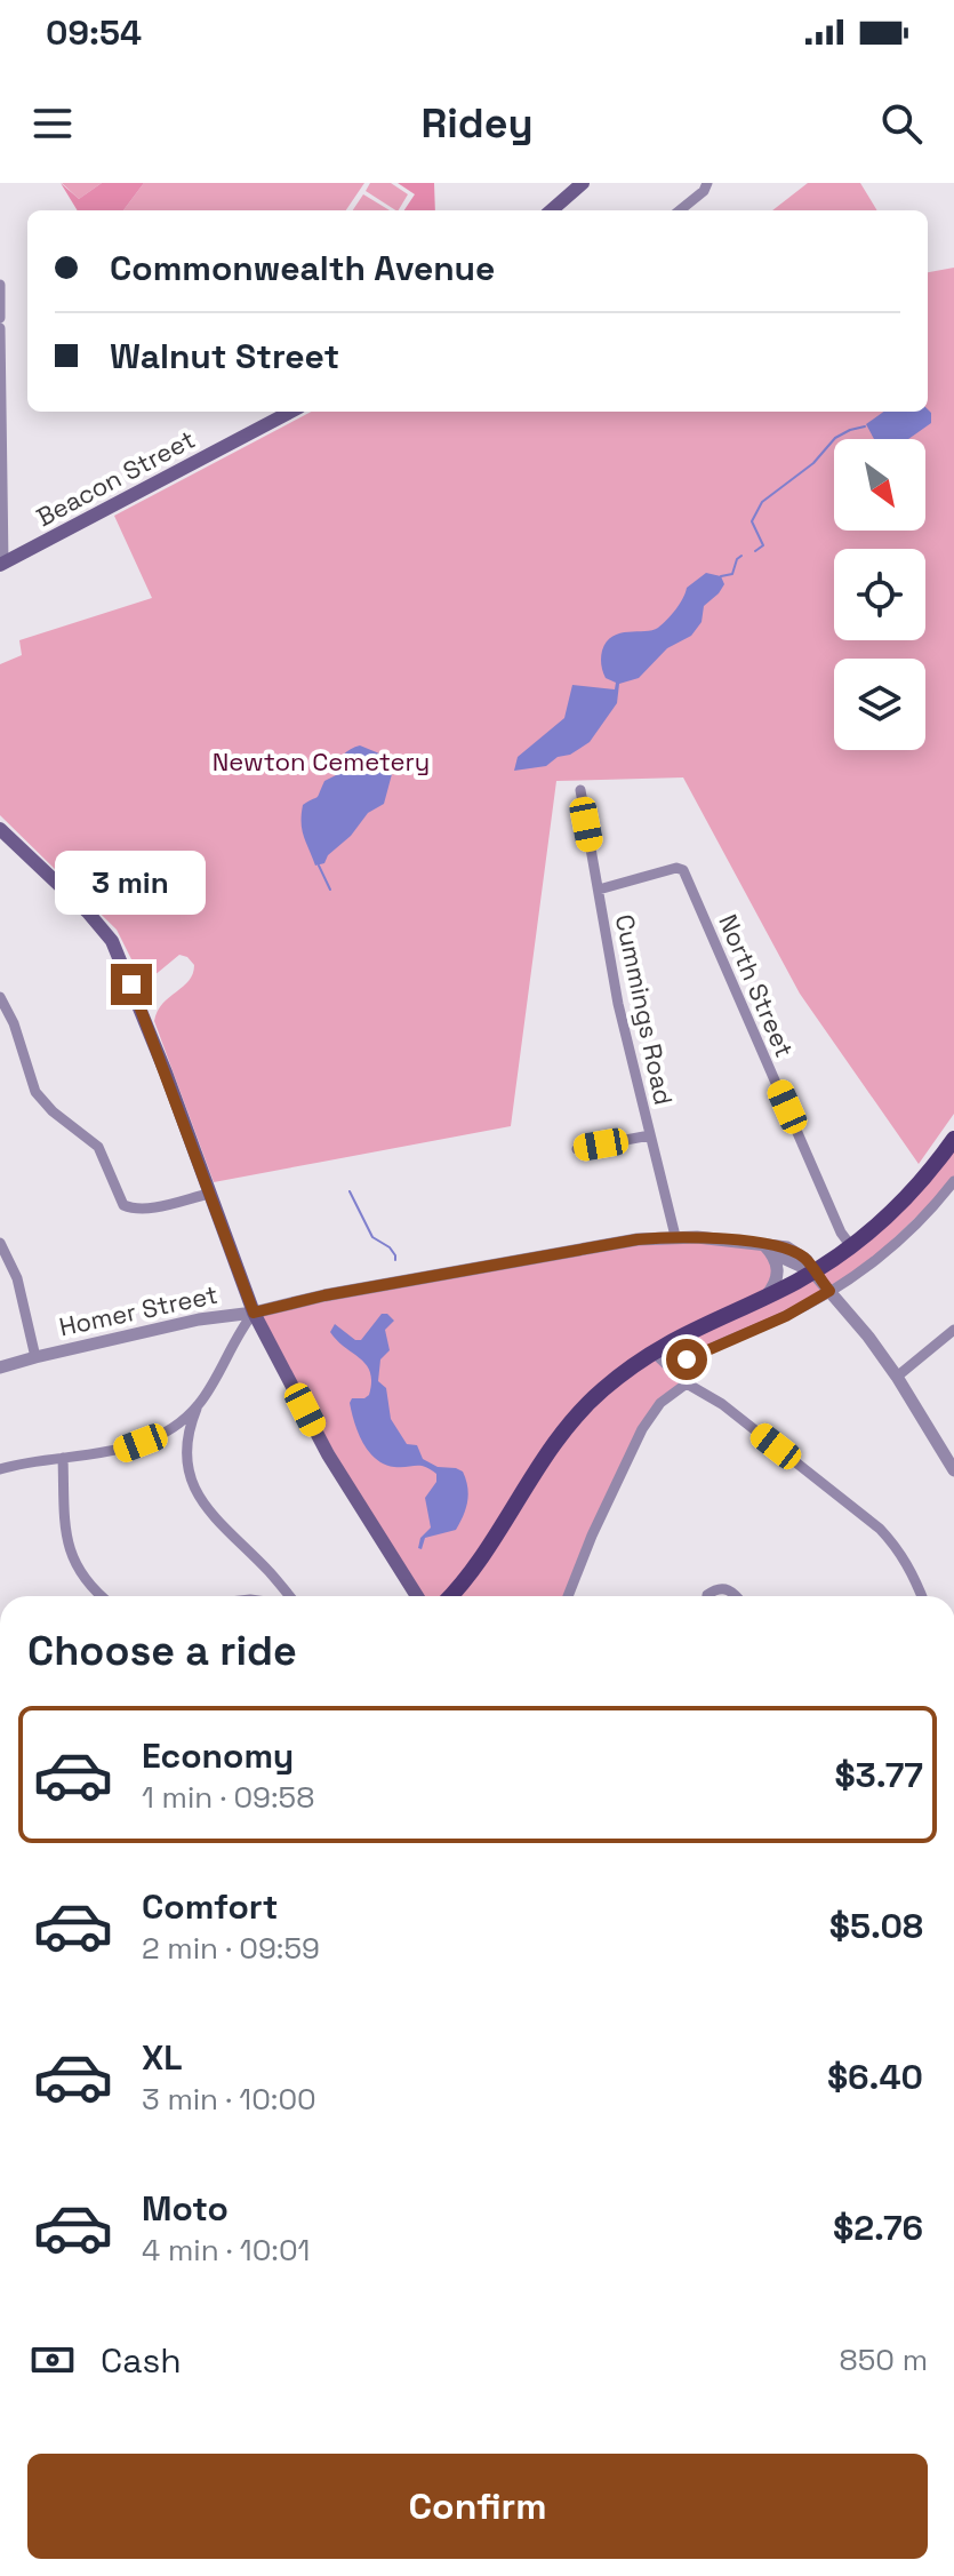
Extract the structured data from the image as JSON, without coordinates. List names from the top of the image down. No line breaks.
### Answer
{"streets":{"main road":["Beacon Street"],"street":["North Street","Cummings Road","Homer Street"]},"crossings":[["North Street","Cummings Road"],["Cummings Road","Homer Street"]],"parks":["Newton Cemetery"],"north":"bottom right","page":{"status":"09:54","header":"Ridey","banner":["Commonwealth Avenue","Walnut Street"],"bubble":"3 min","heading":"Choose a ride","list":[{"name":"Economy","note":"1 min · 09:58","value":"$3.77"},{"name":"Comfort","note":"2 min · 09:59","value":"$5.08"},{"name":"XL","note":"3 min · 10:00","value":"$6.40"},{"name":"Moto","note":"4 min · 10:01","value":"$2.76"}],"pay":["Cash","850 m"],"buttons":"Confirm"}}
